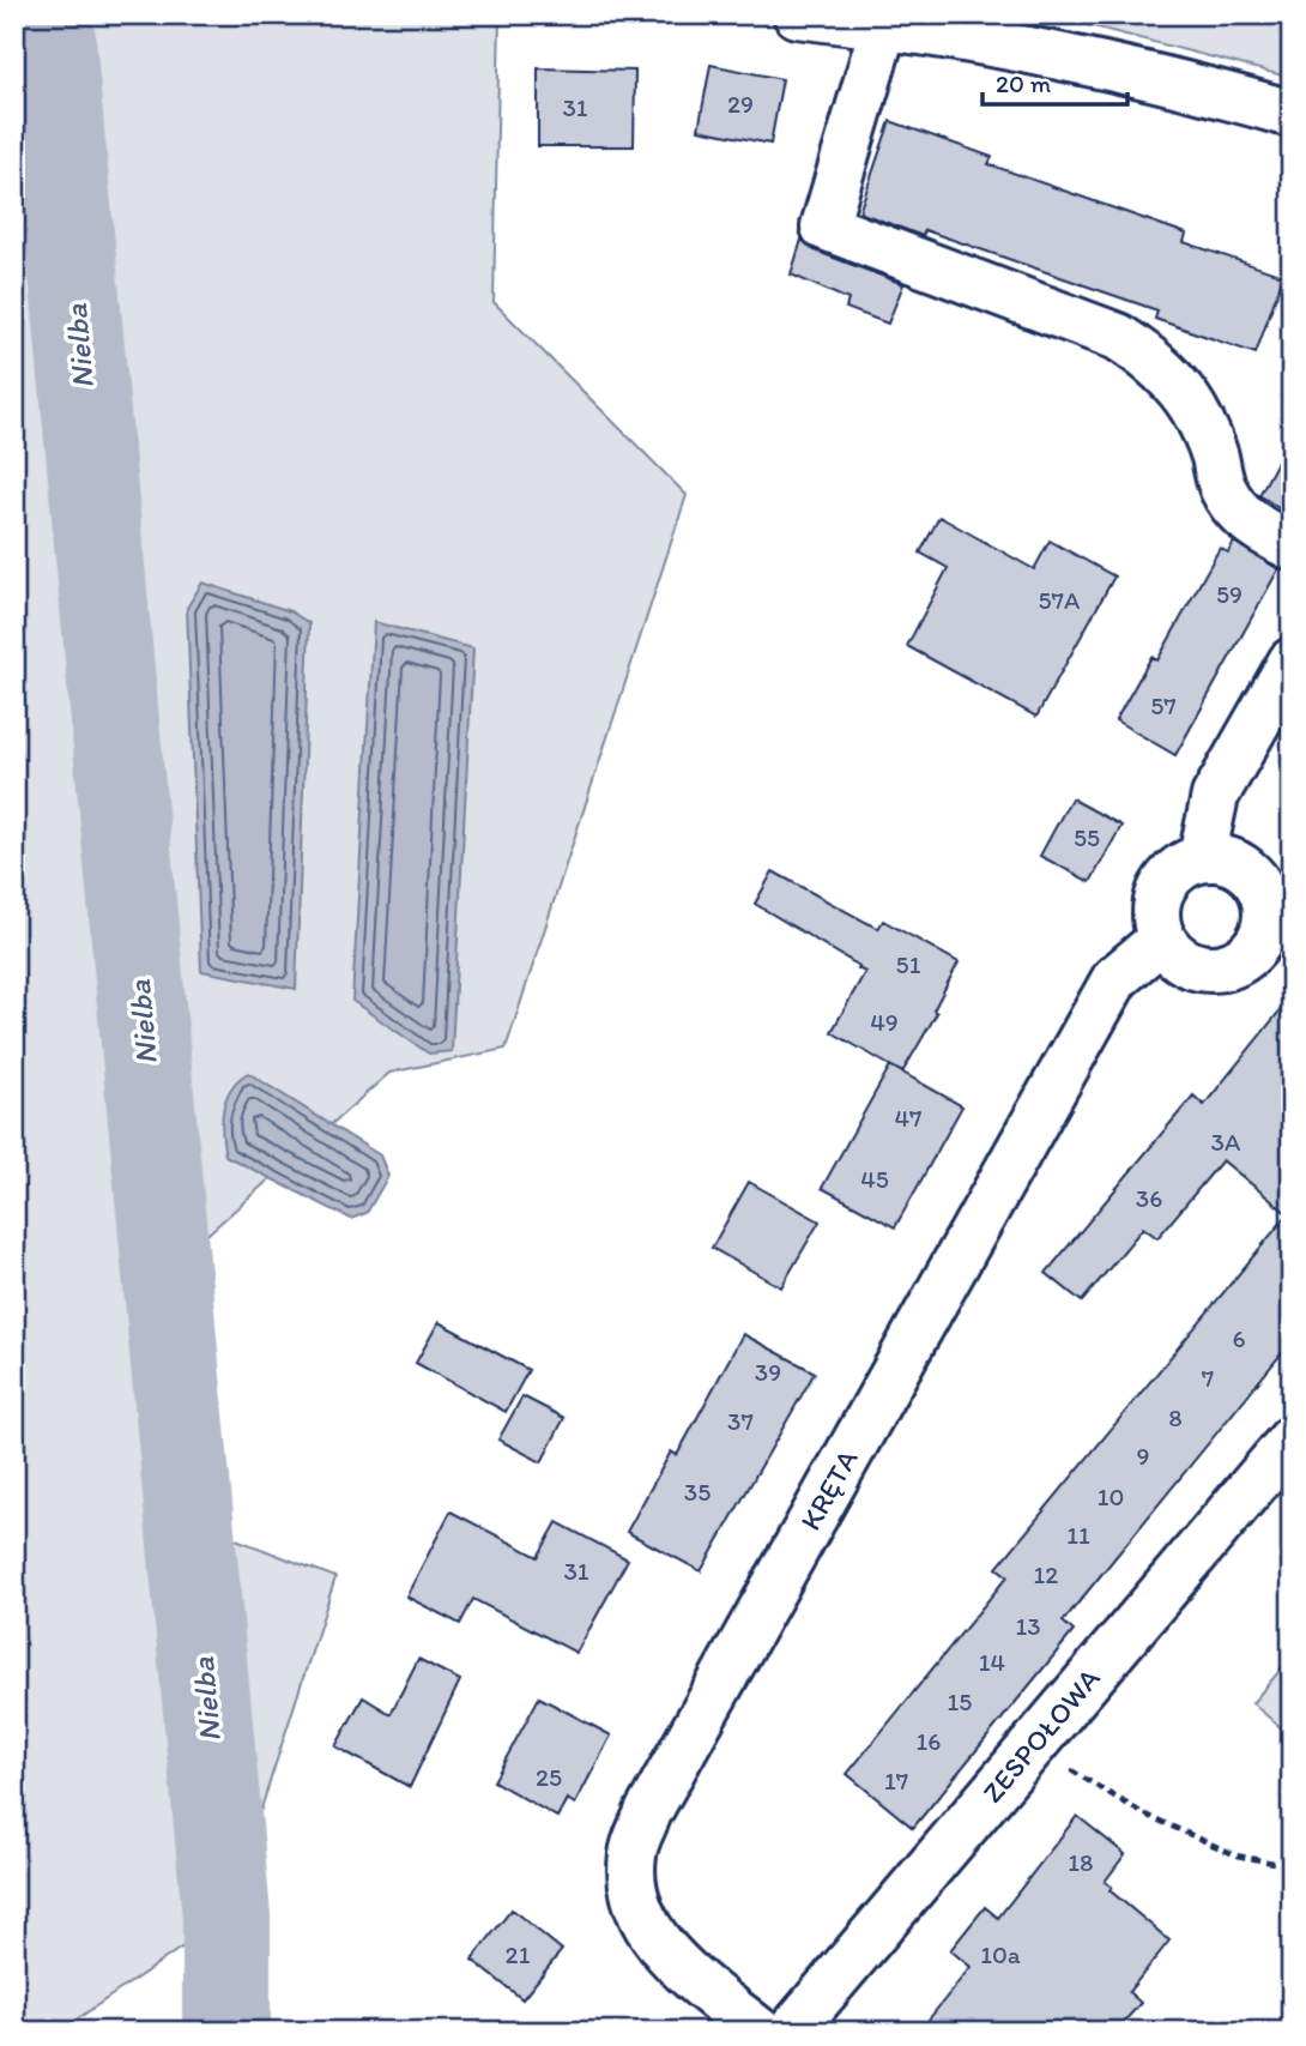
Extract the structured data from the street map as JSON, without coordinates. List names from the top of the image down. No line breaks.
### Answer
{"streets":{"street":["KRĘTA","ZESPOŁOWA"]},"water":["Nielba"],"house_numbers":["29","31","59","57A","57","55","51","49","47","3A","45","36","6","39","7","8","37","9","35","10","11","31","12","13","14","15","16","25","17","18","21","10a"],"scale_bar":"20 m"}
